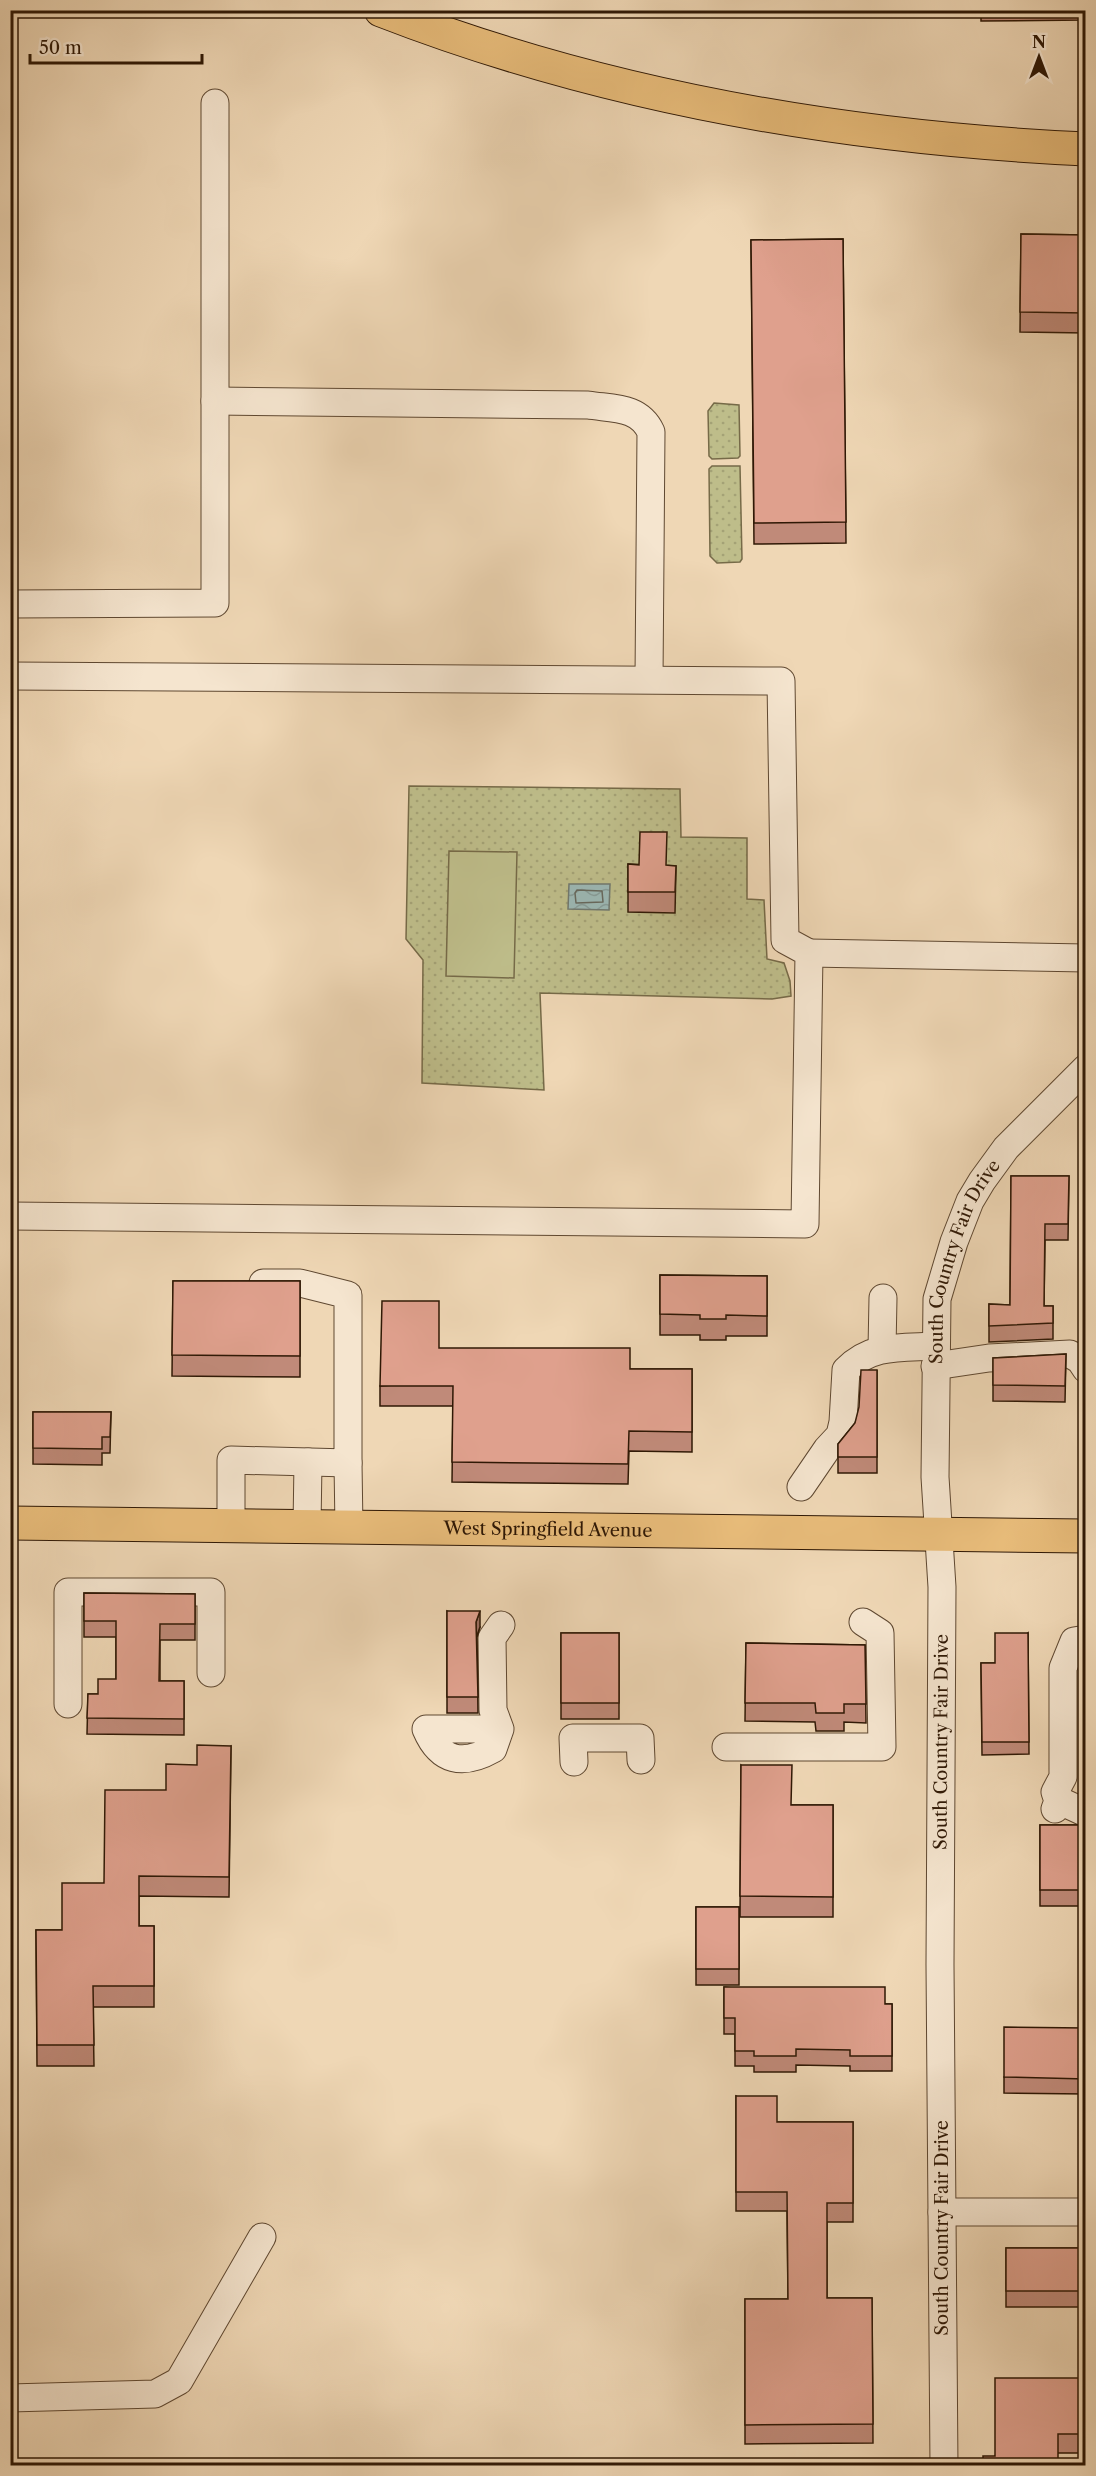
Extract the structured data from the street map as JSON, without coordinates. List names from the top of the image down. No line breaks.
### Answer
{"streets":{"main road":["West Springfield Avenue"],"street":["South Country Fair Drive"]},"crossings":[["South Country Fair Drive","West Springfield Avenue"]],"scale_bar":"50 m","north":"top"}
